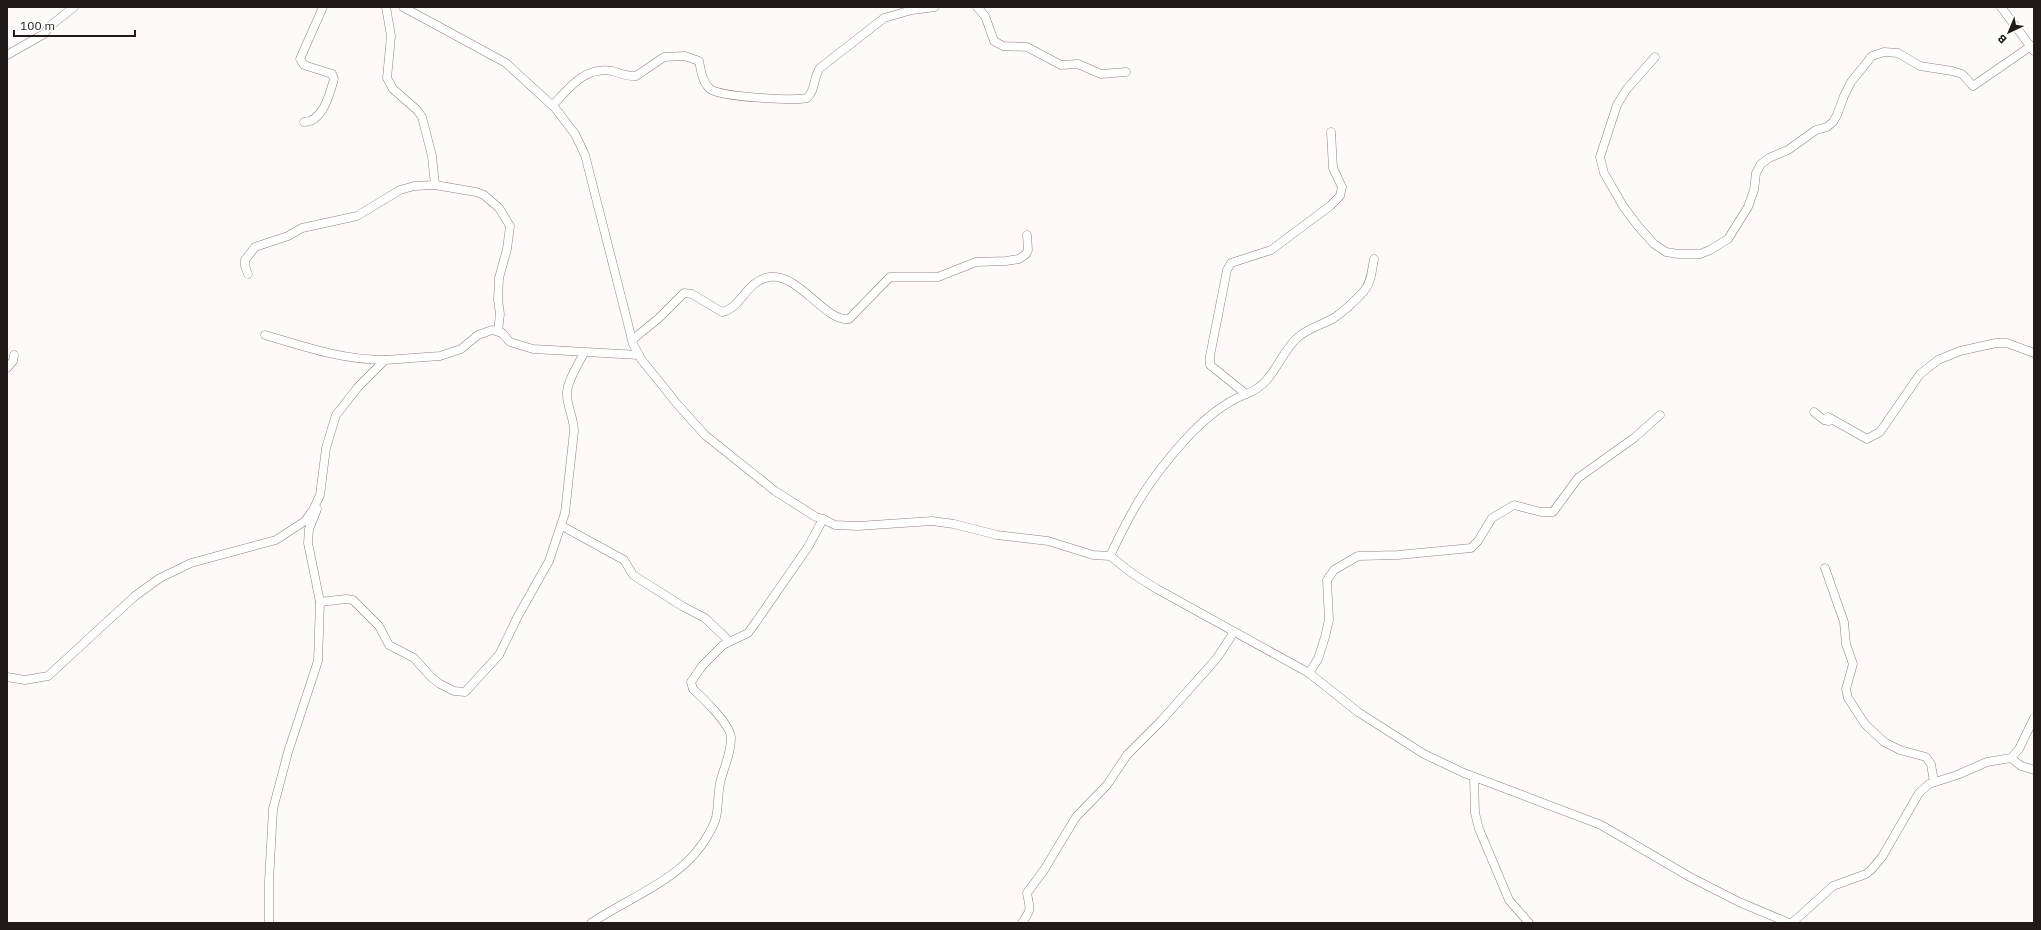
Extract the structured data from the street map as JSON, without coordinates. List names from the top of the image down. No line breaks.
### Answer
{"scale_bar":"100 m","north":"bottom left"}
